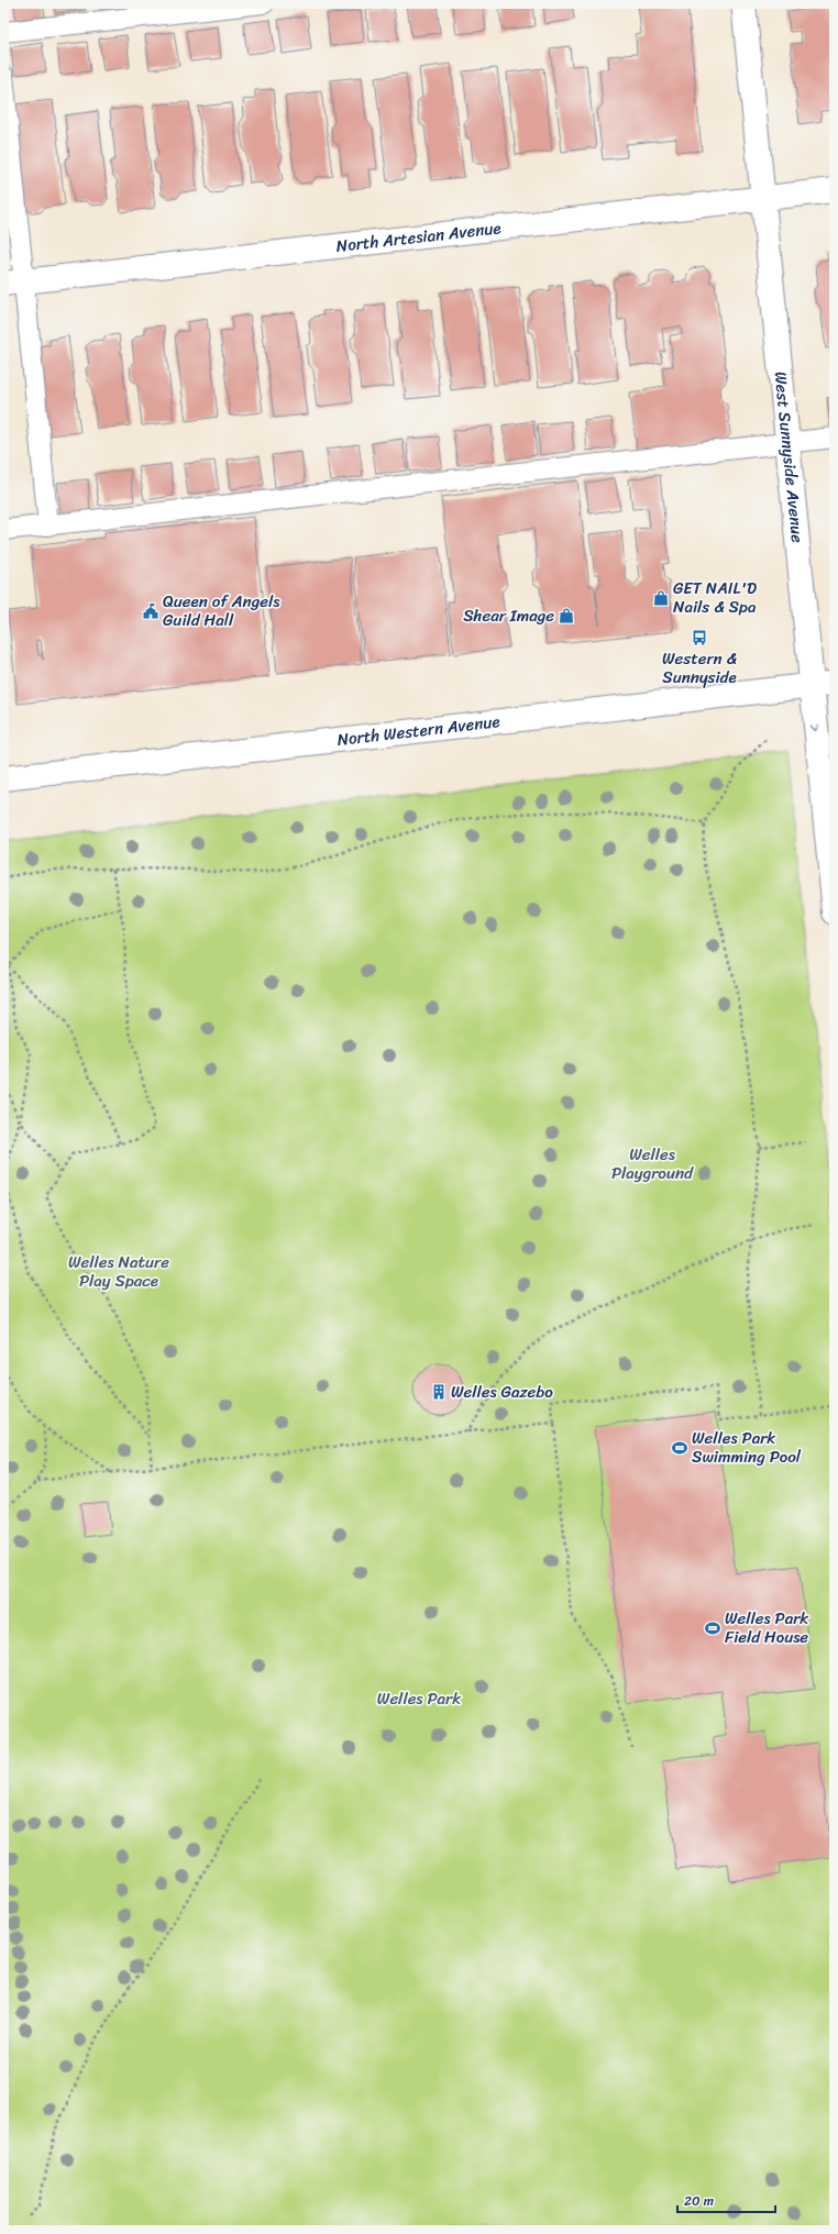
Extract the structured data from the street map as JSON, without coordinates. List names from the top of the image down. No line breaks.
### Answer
{"streets":{"street":["North Artesian Avenue","West Sunnyside Avenue","North Western Avenue"]},"crossings":[["North Artesian Avenue","West Sunnyside Avenue"],["West Sunnyside Avenue","North Western Avenue"]],"parks":["Welles Playground","Welles Nature Play Space","Welles Park"],"places":{"shop":["GET NAIL'D Nails & Spa","Shear Image"],"public building":["Queen of Angels Guild Hall"],"bus stop":["Western & Sunnyside"],"building":["Welles Gazebo"],"sports":["Welles Park Swimming Pool","Welles Park Field House"]},"scale_bar":"20 m"}
